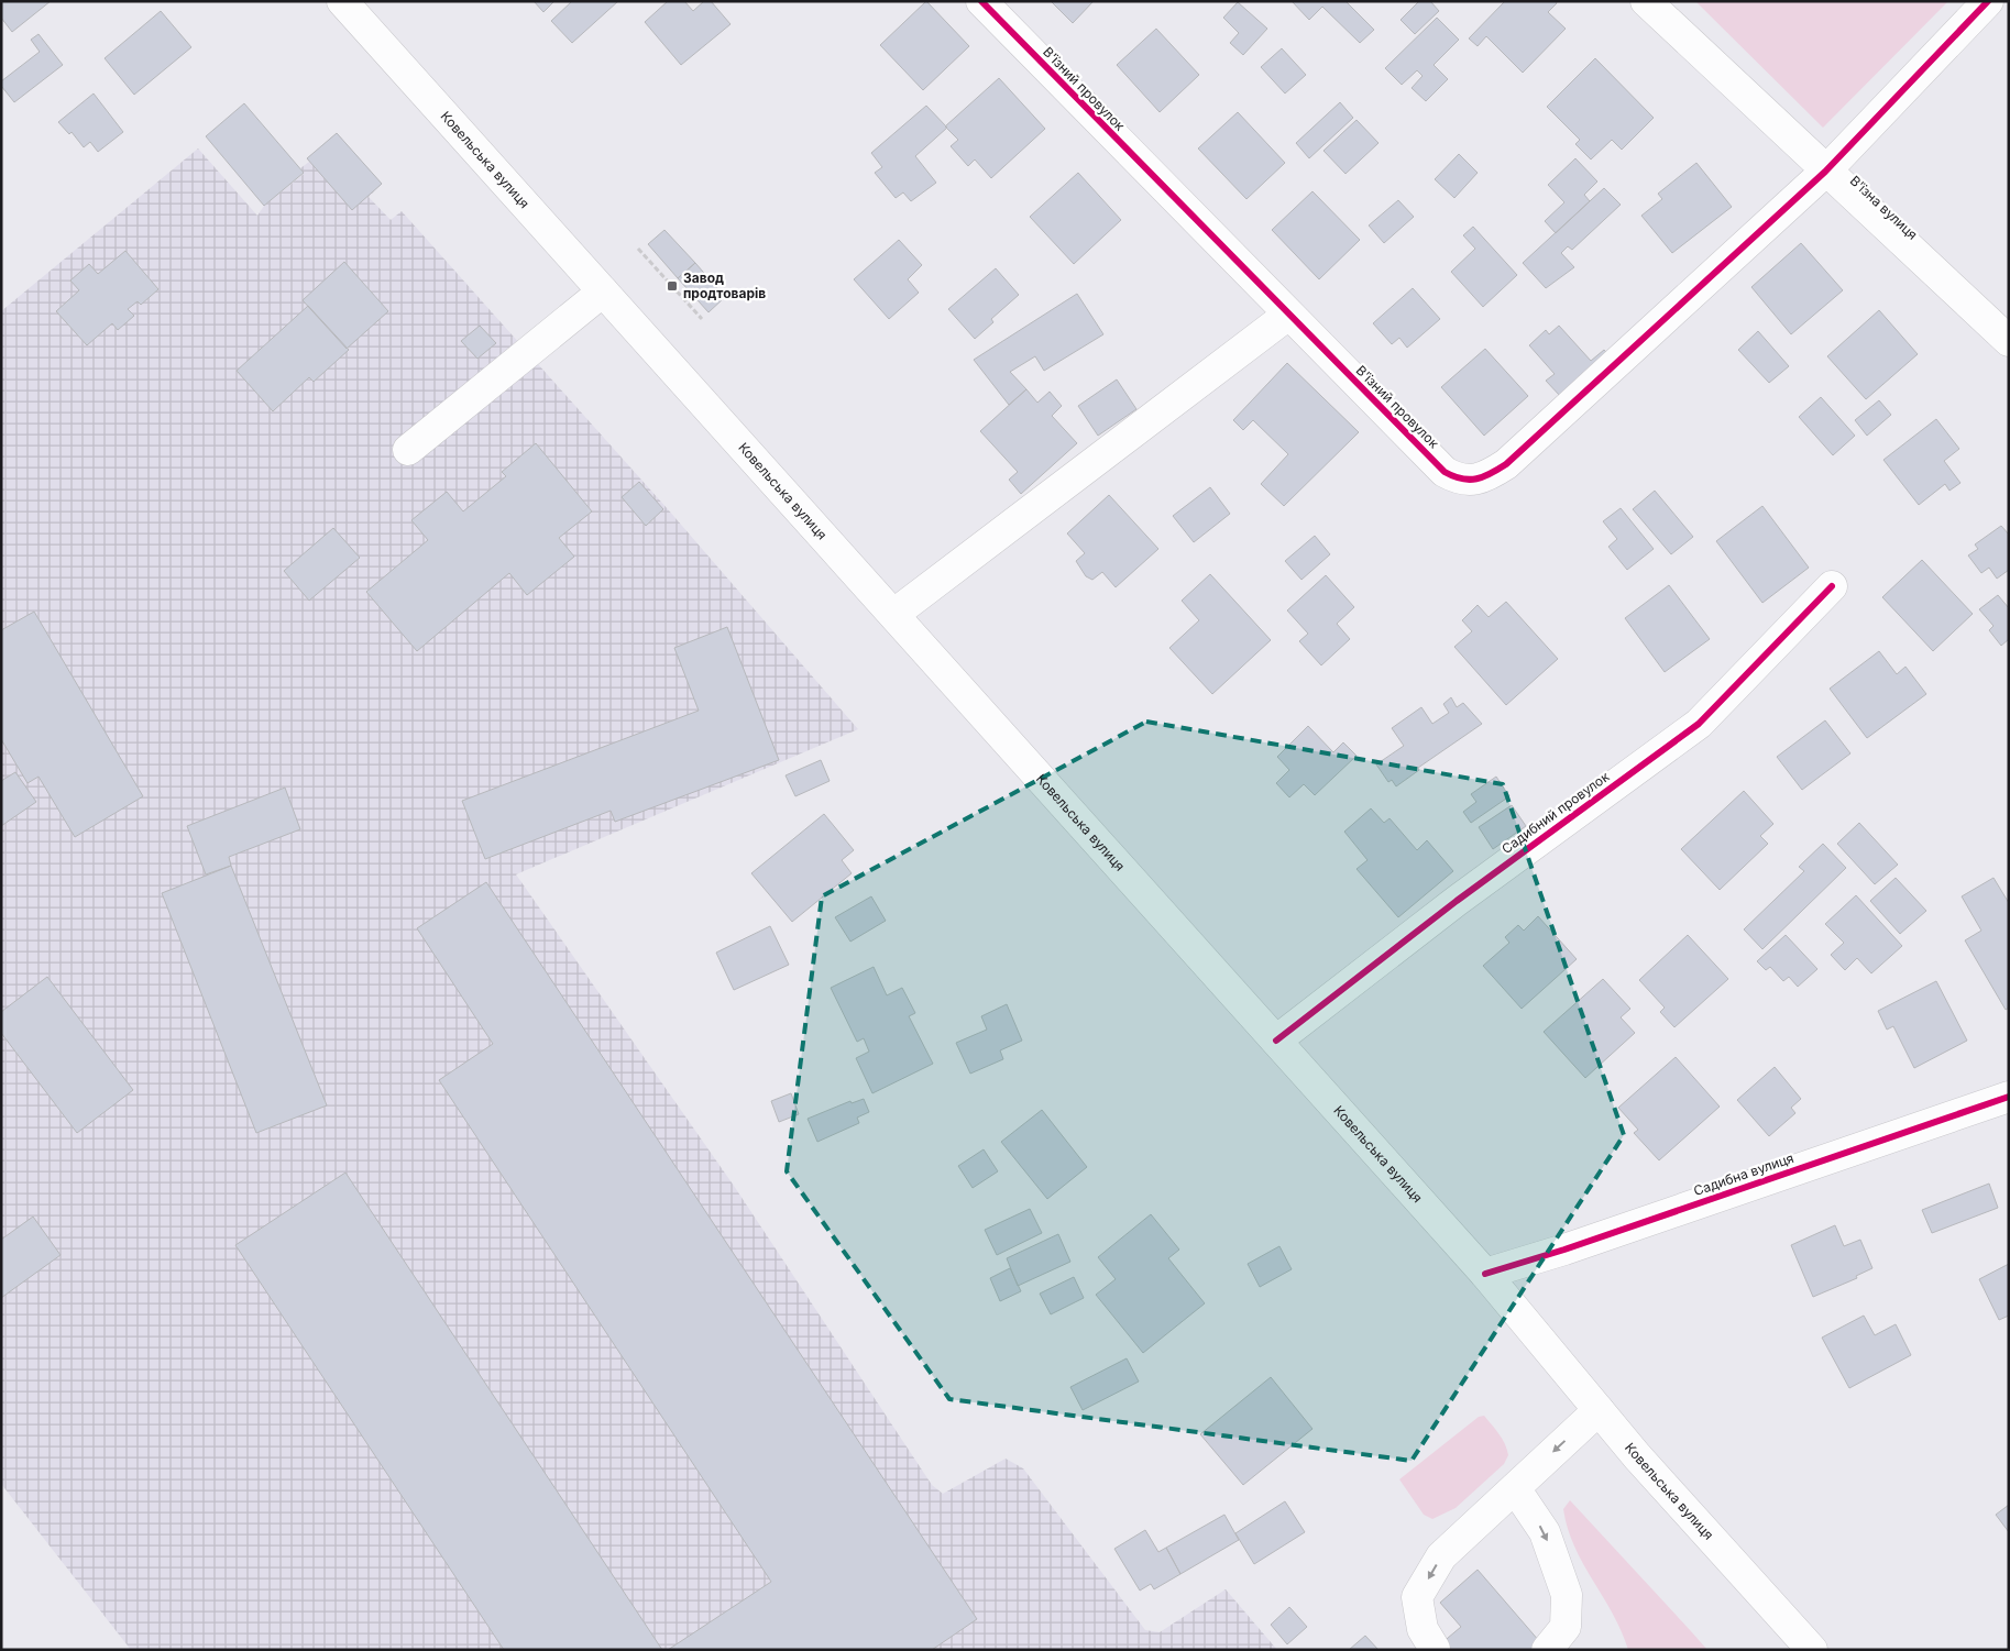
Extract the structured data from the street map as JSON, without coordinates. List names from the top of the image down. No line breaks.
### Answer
{"streets":{"street":["В'їзний провулок","Ковельська вулиця","В'їзна вулиця","Садибний провулок","Садибна вулиця"]},"crossings":[["В'їзний провулок","В'їзна вулиця"],["Ковельська вулиця","Садибний провулок"],["Ковельська вулиця","Садибна вулиця"]],"places":{"transit":["Завод продтоварів"]}}
